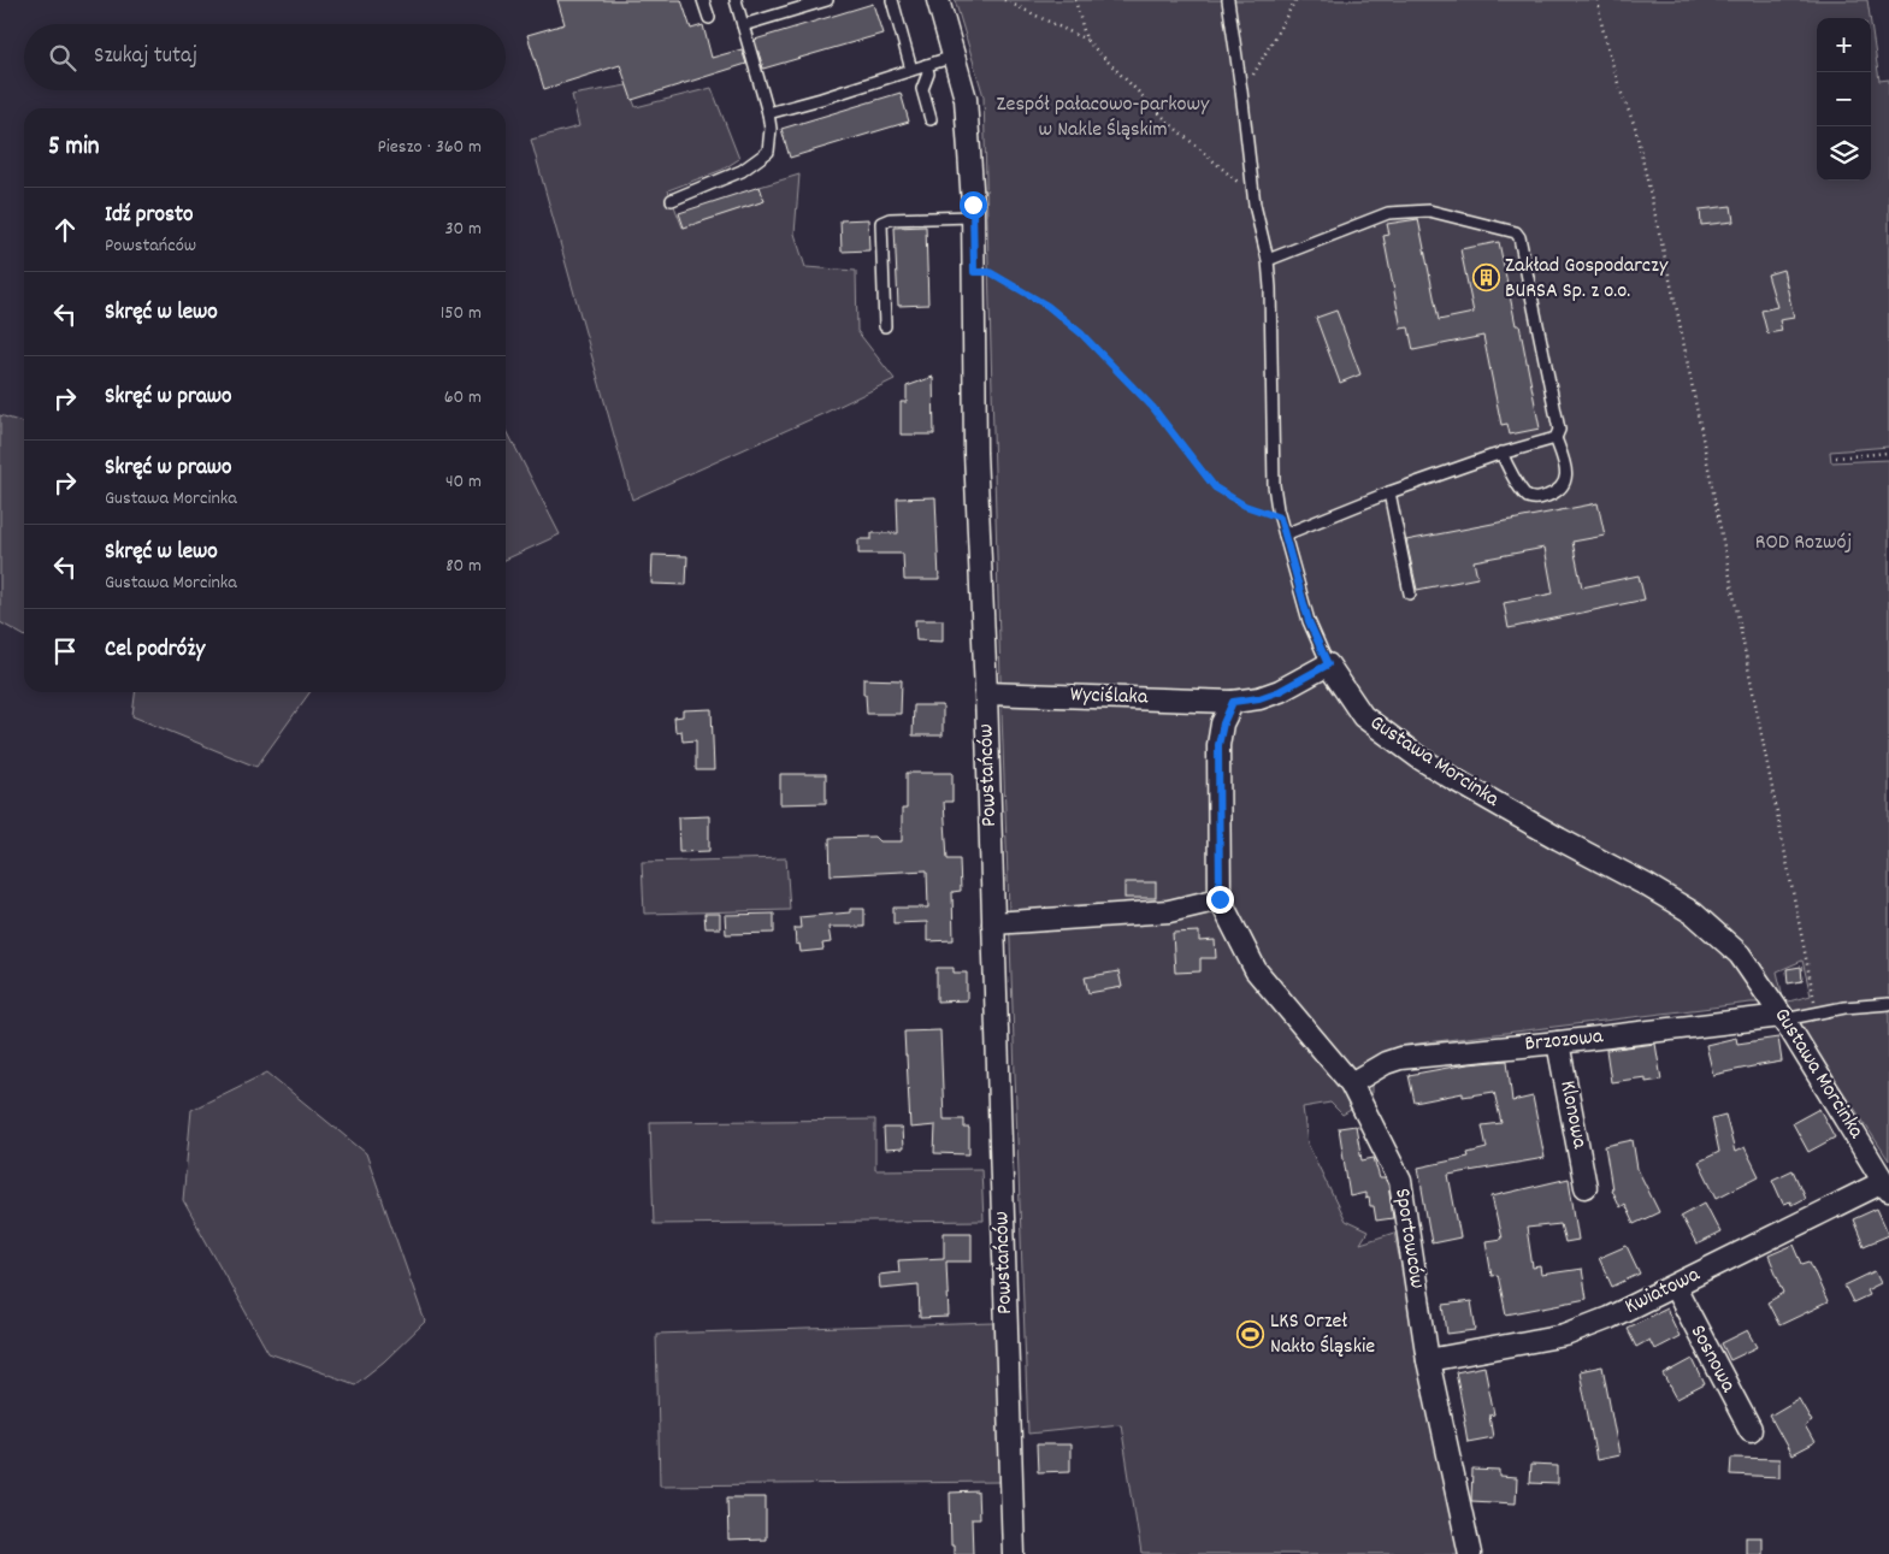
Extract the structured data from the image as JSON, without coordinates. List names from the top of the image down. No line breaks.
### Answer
{"streets":{"street":["Wyciślaka","Gustawa Morcinka","Powstańców","Brzozowa","Klonowa","Sportowców","Kwiatowa","Sosnowa"]},"crossings":[["Wyciślaka","Powstańców"],["Gustawa Morcinka","Brzozowa"],["Gustawa Morcinka","Kwiatowa"],["Brzozowa","Klonowa"],["Brzozowa","Sportowców"],["Sportowców","Kwiatowa"],["Kwiatowa","Sosnowa"]],"parks":["Zespół pałacowo-parkowy w Nakle Śląskim","ROD Rozwój"],"places":{"building":["Zakład Gospodarczy BURSA Sp. z o.o."],"sports":["LKS Orzeł Nakło Śląskie"]},"page":{"map_buttons":["+","−"],"search":"Szukaj tutaj","heading":["5 min","Pieszo · 360 m"],"list":[["Idź prosto","Powstańców","30 m"],["Skręć w lewo","150 m"],["Skręć w prawo","60 m"],["Skręć w prawo","Gustawa Morcinka","40 m"],["Skręć w lewo","Gustawa Morcinka","80 m"],"Cel podróży"]}}
